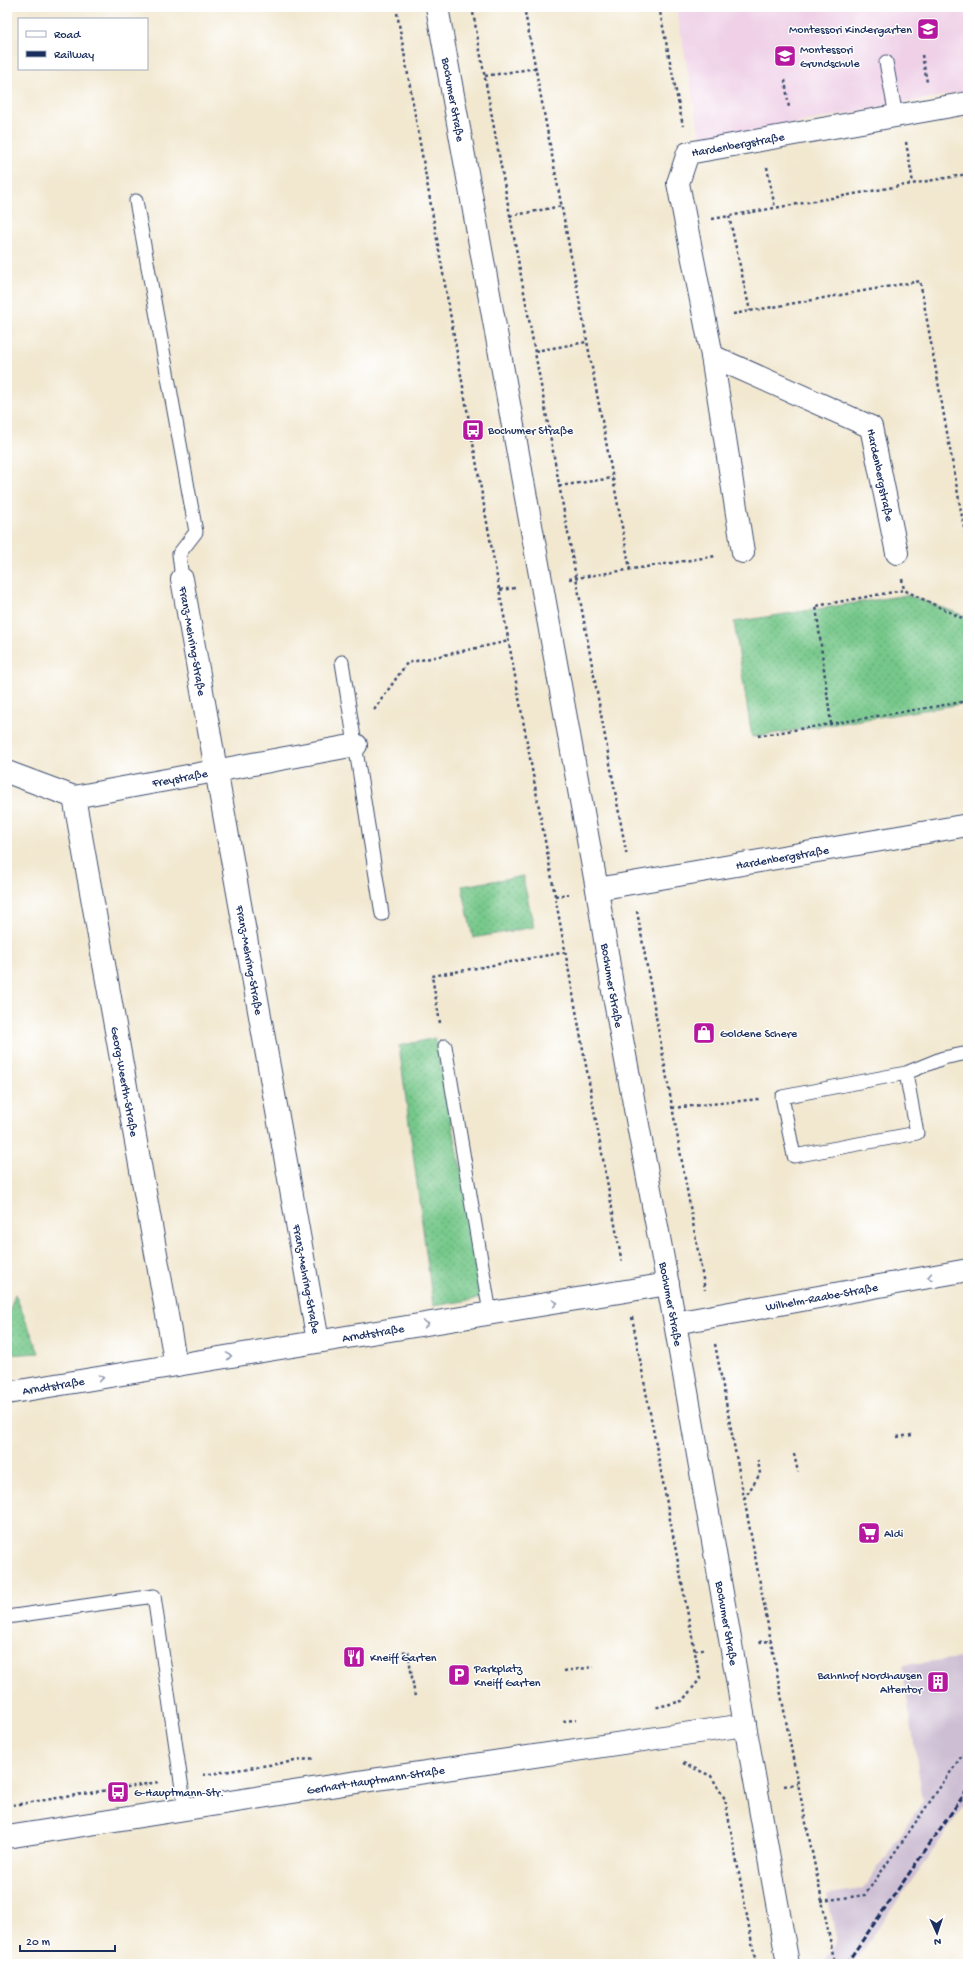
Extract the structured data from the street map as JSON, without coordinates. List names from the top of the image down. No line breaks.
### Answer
{"streets":{"street":["Bochumer Straße","Hardenbergstraße","Franz-Mehring-Straße","Freystraße","Georg-Weerth-Straße","Wilhelm-Raabe-Straße","Arndtstraße","Gerhart-Hauptmann-Straße"]},"crossings":[["Bochumer Straße","Hardenbergstraße"],["Bochumer Straße","Wilhelm-Raabe-Straße"],["Bochumer Straße","Arndtstraße"],["Bochumer Straße","Gerhart-Hauptmann-Straße"],["Franz-Mehring-Straße","Freystraße"],["Franz-Mehring-Straße","Arndtstraße"],["Freystraße","Georg-Weerth-Straße"],["Georg-Weerth-Straße","Arndtstraße"]],"one_way":["Wilhelm-Raabe-Straße","Arndtstraße"],"places":{"school or university":["Montessori Kindergarten","Montessori Grundschule"],"bus stop":["Bochumer Straße","G-Hauptmann-Str."],"shop":["Goldene Schere"],"supermarket":["Aldi"],"restaurant":["Kneiff Garten"],"parking":["Parkplatz Kneiff Garten"],"building":["Bahnhof Nordhausen Altentor"]},"legend":["Road","Railway"],"scale_bar":"20 m","north":"bottom"}
